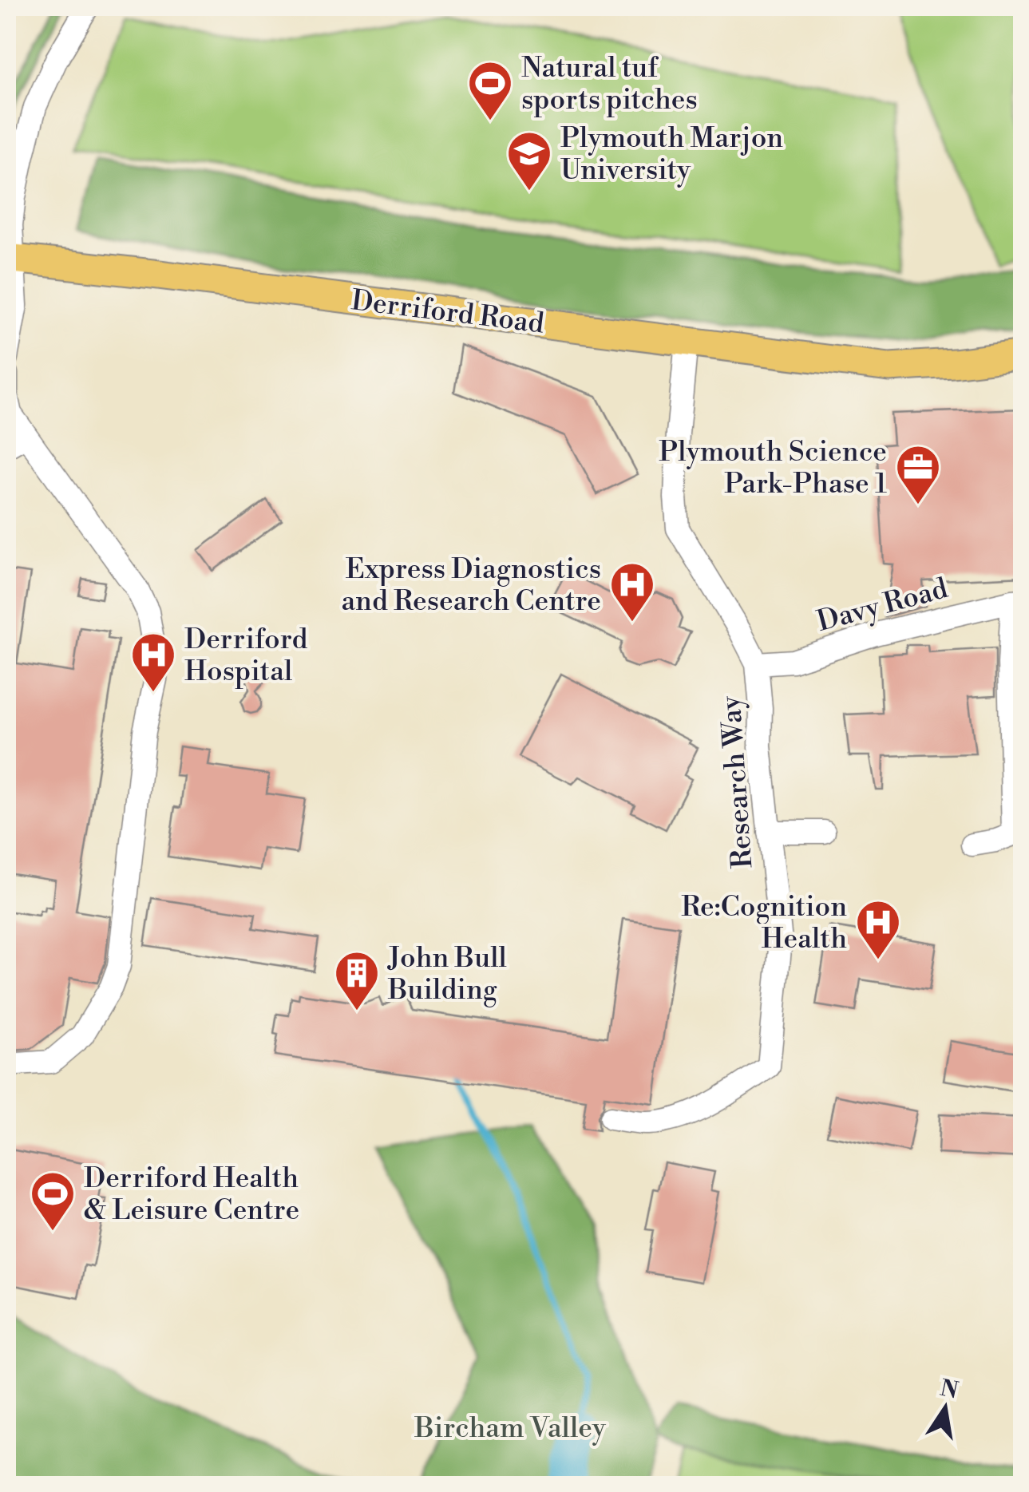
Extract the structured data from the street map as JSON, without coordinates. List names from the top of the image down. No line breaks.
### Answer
{"streets":{"main road":["Derriford Road"],"street":["Davy Road","Research Way"]},"crossings":[["Derriford Road","Research Way"],["Davy Road","Research Way"]],"parks":["Bircham Valley"],"places":{"sports":["Natural tuf sports pitches","Derriford Health & Leisure Centre"],"school or university":["Plymouth Marjon University"],"office":["Plymouth Science Park-Phase 1"],"hospital":["Express Diagnostics and Research Centre","Derriford Hospital","Re:Cognition Health"],"building":["John Bull Building"]},"north":"top"}
